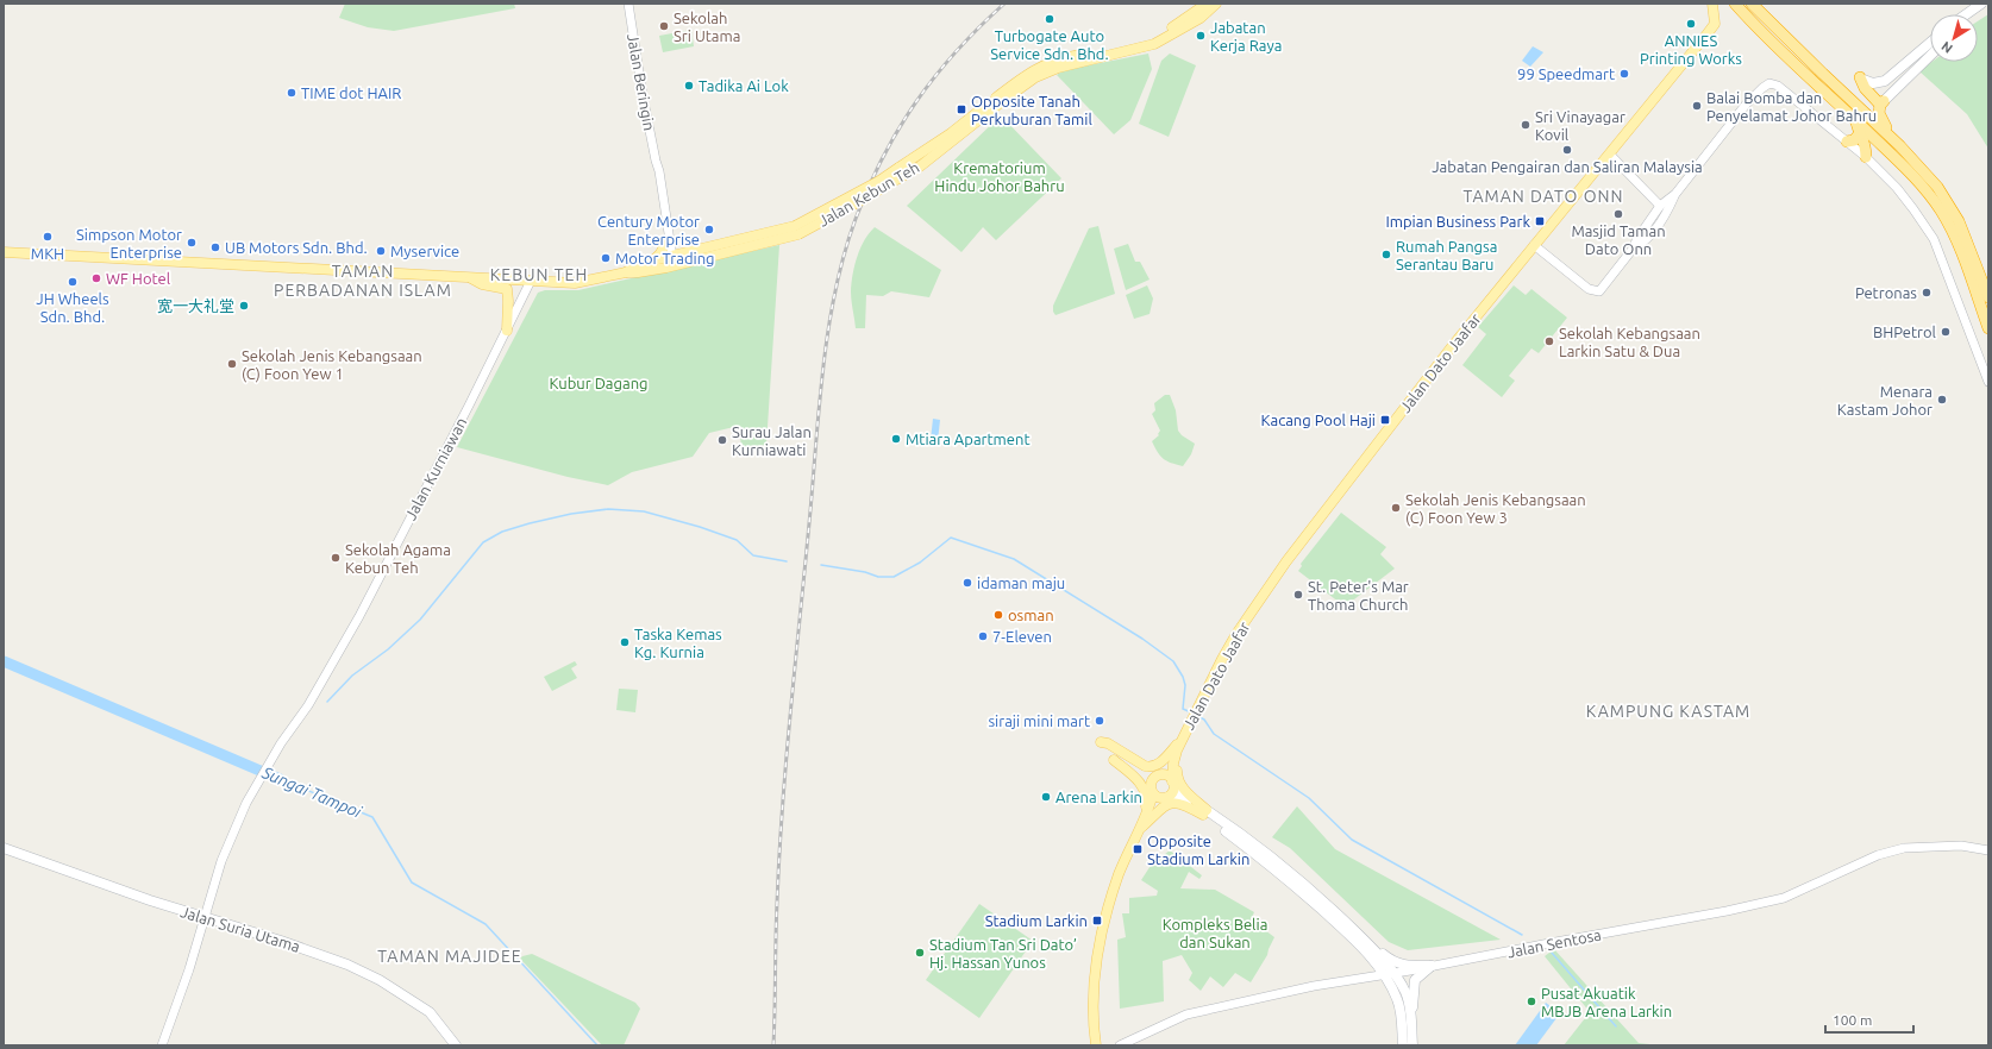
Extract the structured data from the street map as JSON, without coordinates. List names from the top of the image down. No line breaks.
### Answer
{"streets":{"main road":["Jalan Kebun Teh","Jalan Dato Jaafar","Jalan Suria Utama"],"street":["Jalan Beringin","Jalan Kurniawan","Jalan Sentosa"]},"crossings":[["Jalan Beringin","Jalan Kebun Teh"],["Jalan Kebun Teh","Jalan Kurniawan"],["Jalan Kurniawan","Jalan Suria Utama"]],"districts":["TAMAN DATO ONN","TAMAN PERBADANAN ISLAM","KEBUN TEH","KAMPUNG KASTAM","TAMAN MAJIDEE"],"water":["Sungai Tampoi"],"parks":["Krematorium Hindu Johor Bahru","Kubur Dagang","Kompleks Belia dan Sukan"],"places":{"other":["Turbogate Auto Service Sdn. Bhd.","ANNIES Printing Works","Sekolah Sri Utama","Jabatan Kerja Raya","99 Speedmart","Tadika Ai Lok","TIME dot HAIR","Balai Bomba dan Penyelamat Johor Bahru","Sri Vinayagar Kovil","Jabatan Pengairan dan Saliran Malaysia","Masjid Taman Dato Onn","Century Motor Enterprise","MKH","Simpson Motor Enterprise","UB Motors Sdn. Bhd.","Myservice","Rumah Pangsa Serantau Baru","Motor Trading","WF Hotel","JH Wheels Sdn. Bhd.","Petronas","宽一大礼堂","BHPetrol","Sekolah Kebangsaan Larkin Satu & Dua","Sekolah Jenis Kebangsaan (C) Foon Yew 1","Menara Kastam Johor","Mtiara Apartment","Surau Jalan Kurniawati","Sekolah Jenis Kebangsaan (C) Foon Yew 3","Sekolah Agama Kebun Teh","idaman maju","St. Peter's Mar Thoma Church","osman","7-Eleven","Taska Kemas Kg. Kurnia","siraji mini mart","Arena Larkin","Stadium Tan Sri Dato’ Hj. Hassan Yunos","Pusat Akuatik MBJB Arena Larkin"],"transit":["Opposite Tanah Perkuburan Tamil","Impian Business Park","Kacang Pool Haji","Opposite Stadium Larkin","Stadium Larkin"]},"scale_bar":"100 m","north":"bottom left"}
